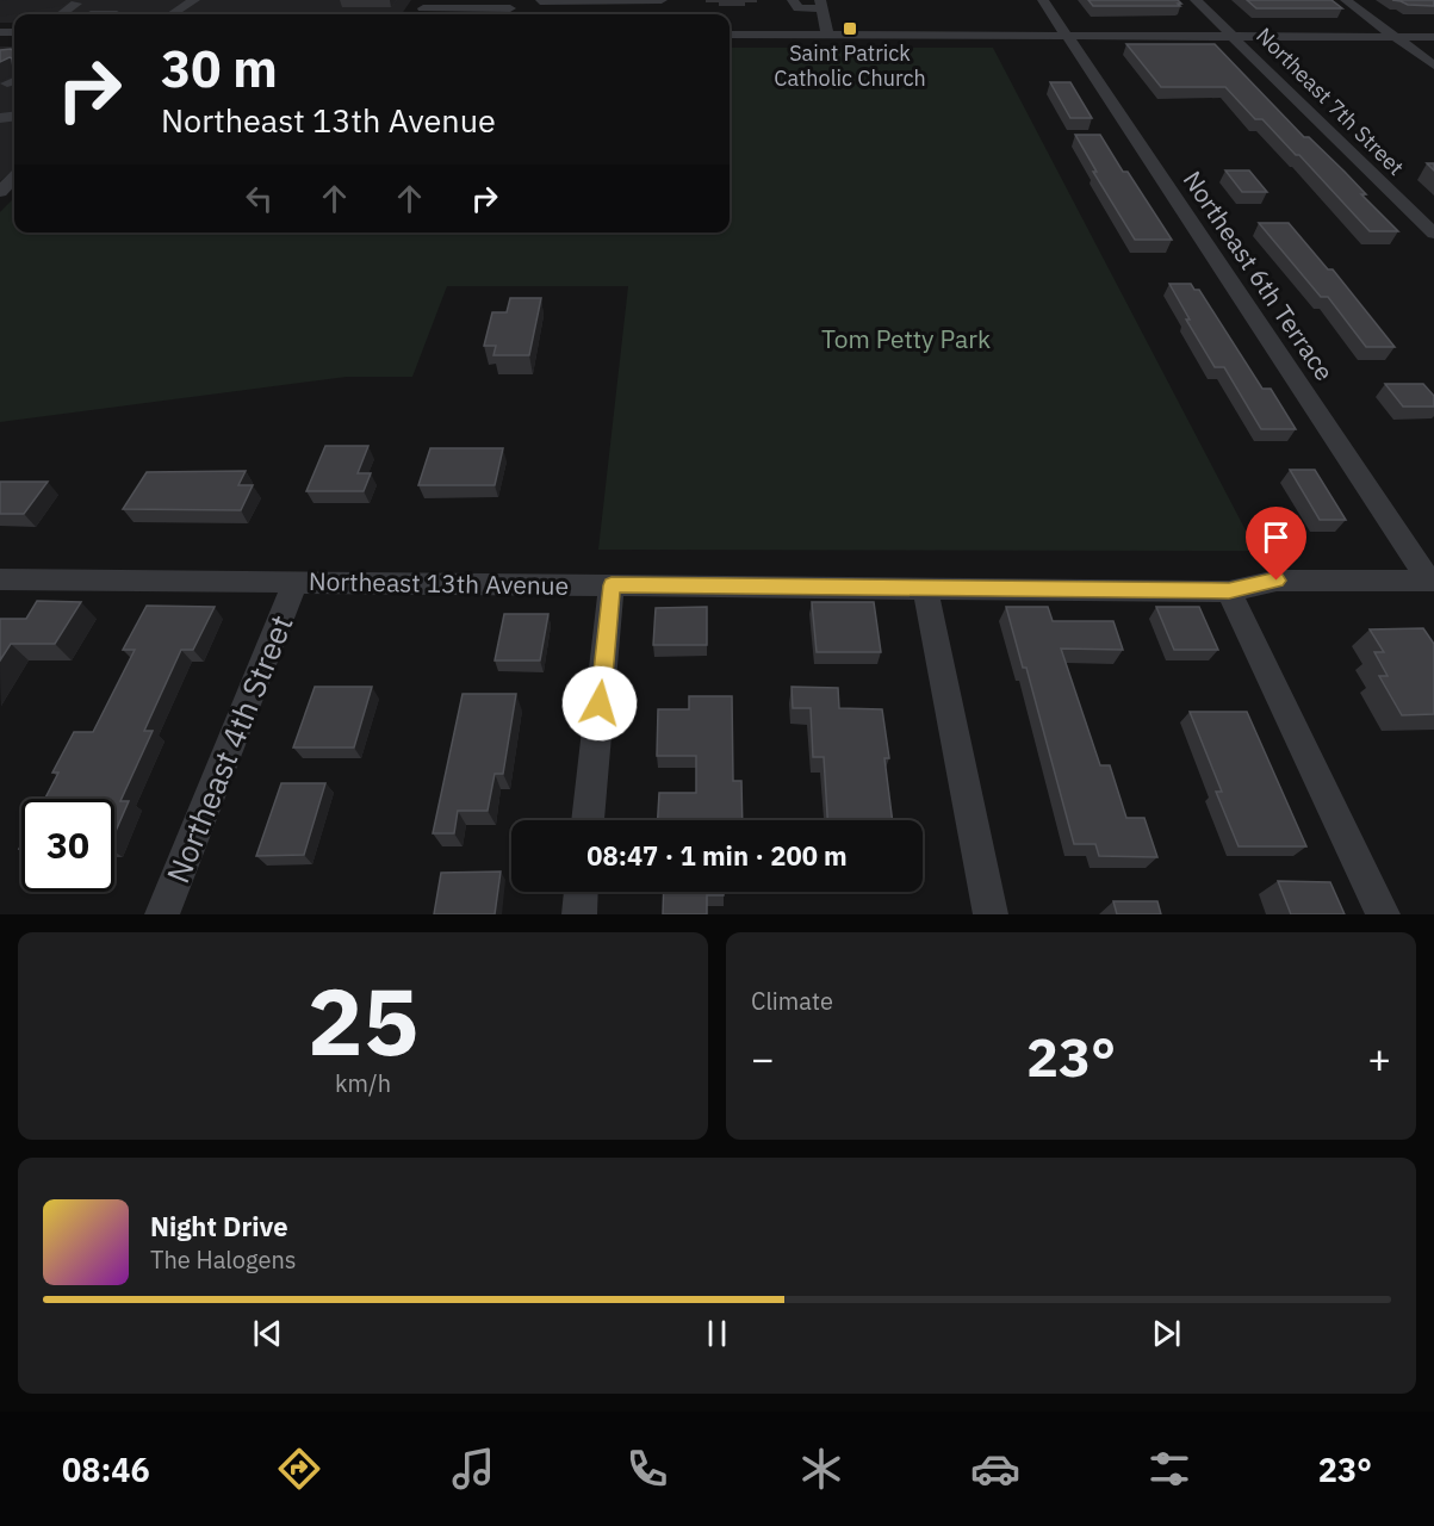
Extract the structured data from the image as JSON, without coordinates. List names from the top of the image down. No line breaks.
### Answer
{"streets":{"street":["Northeast 7th Street","Northeast 6th Terrace","Northeast 13th Avenue","Northeast 4th Street"]},"crossings":[["Northeast 6th Terrace","Northeast 13th Avenue"],["Northeast 13th Avenue","Northeast 4th Street"]],"parks":["Tom Petty Park"],"places":{"transit":["Saint Patrick Catholic Church"]},"page":{"turn":["30 m","Northeast 13th Avenue"],"limit":"30","trip":"08:47 · 1 min · 200 m","tile":[["25","km/h"],"Climate"],"heat":["−","23°","+"],"song":["Night Drive","The Halogens"],"tabs":["08:46","23°"]}}
